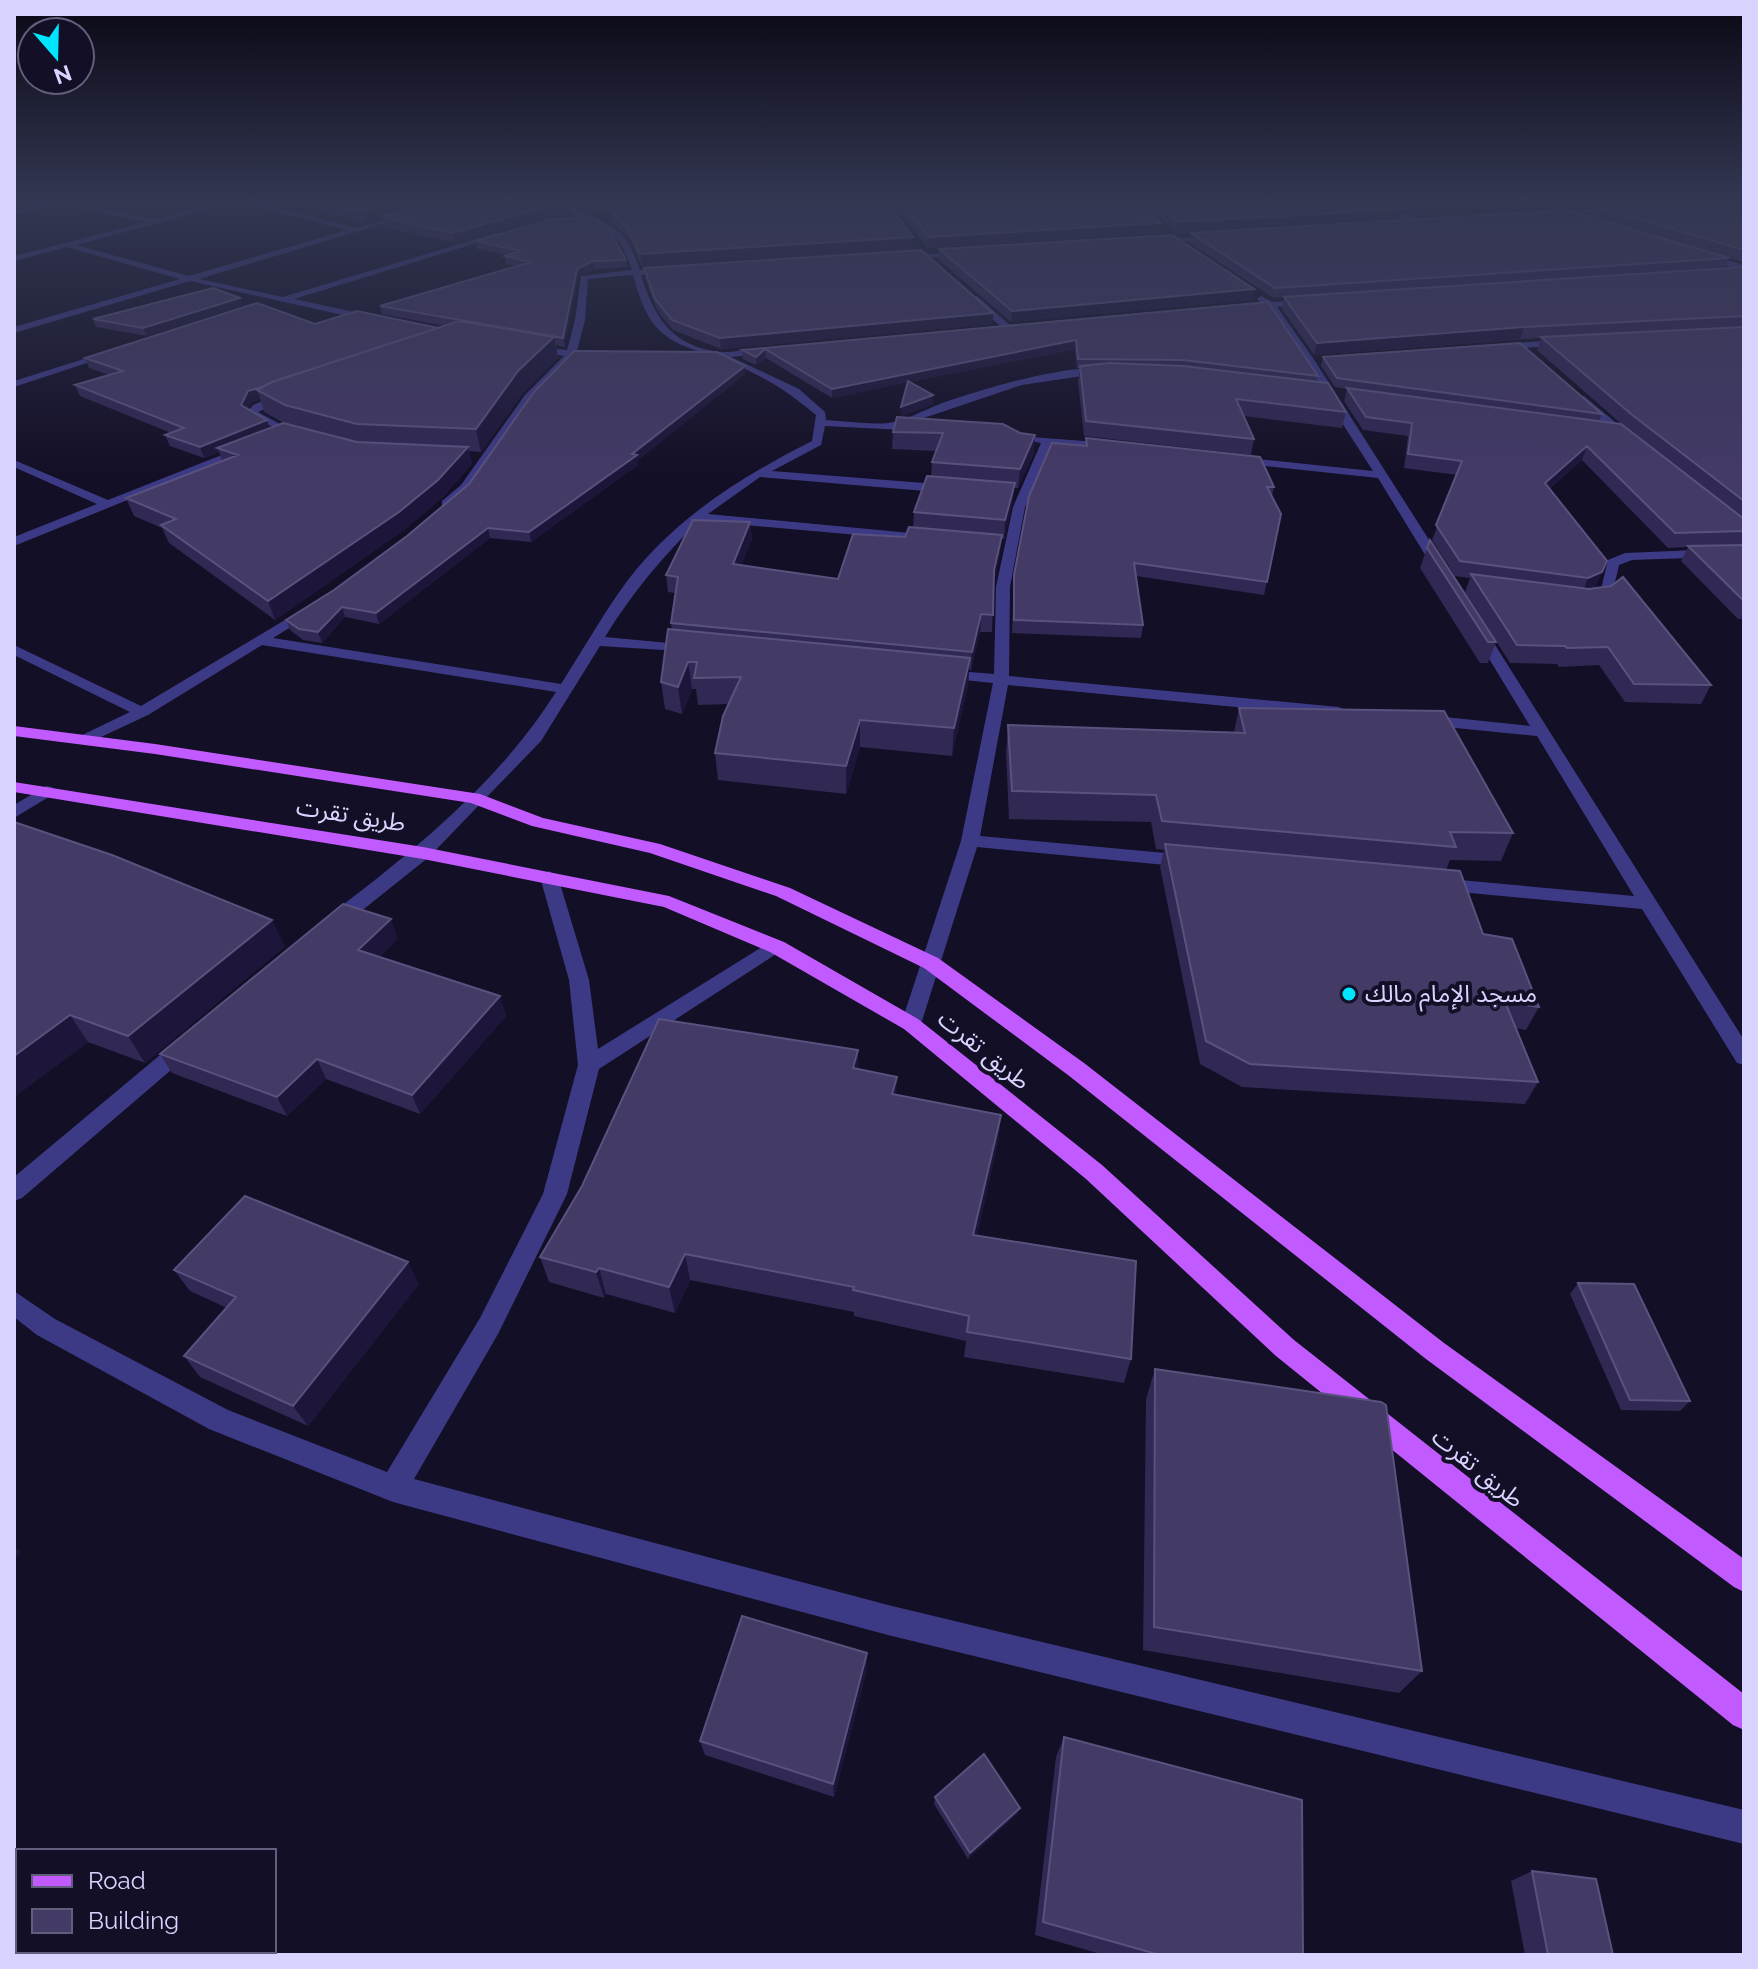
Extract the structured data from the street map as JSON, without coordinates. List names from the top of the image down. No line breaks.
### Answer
{"streets":{"main road":["طريق تقرت"]},"places":["مسجد الإمام مالك"],"legend":["Road","Building"],"north":"bottom"}
